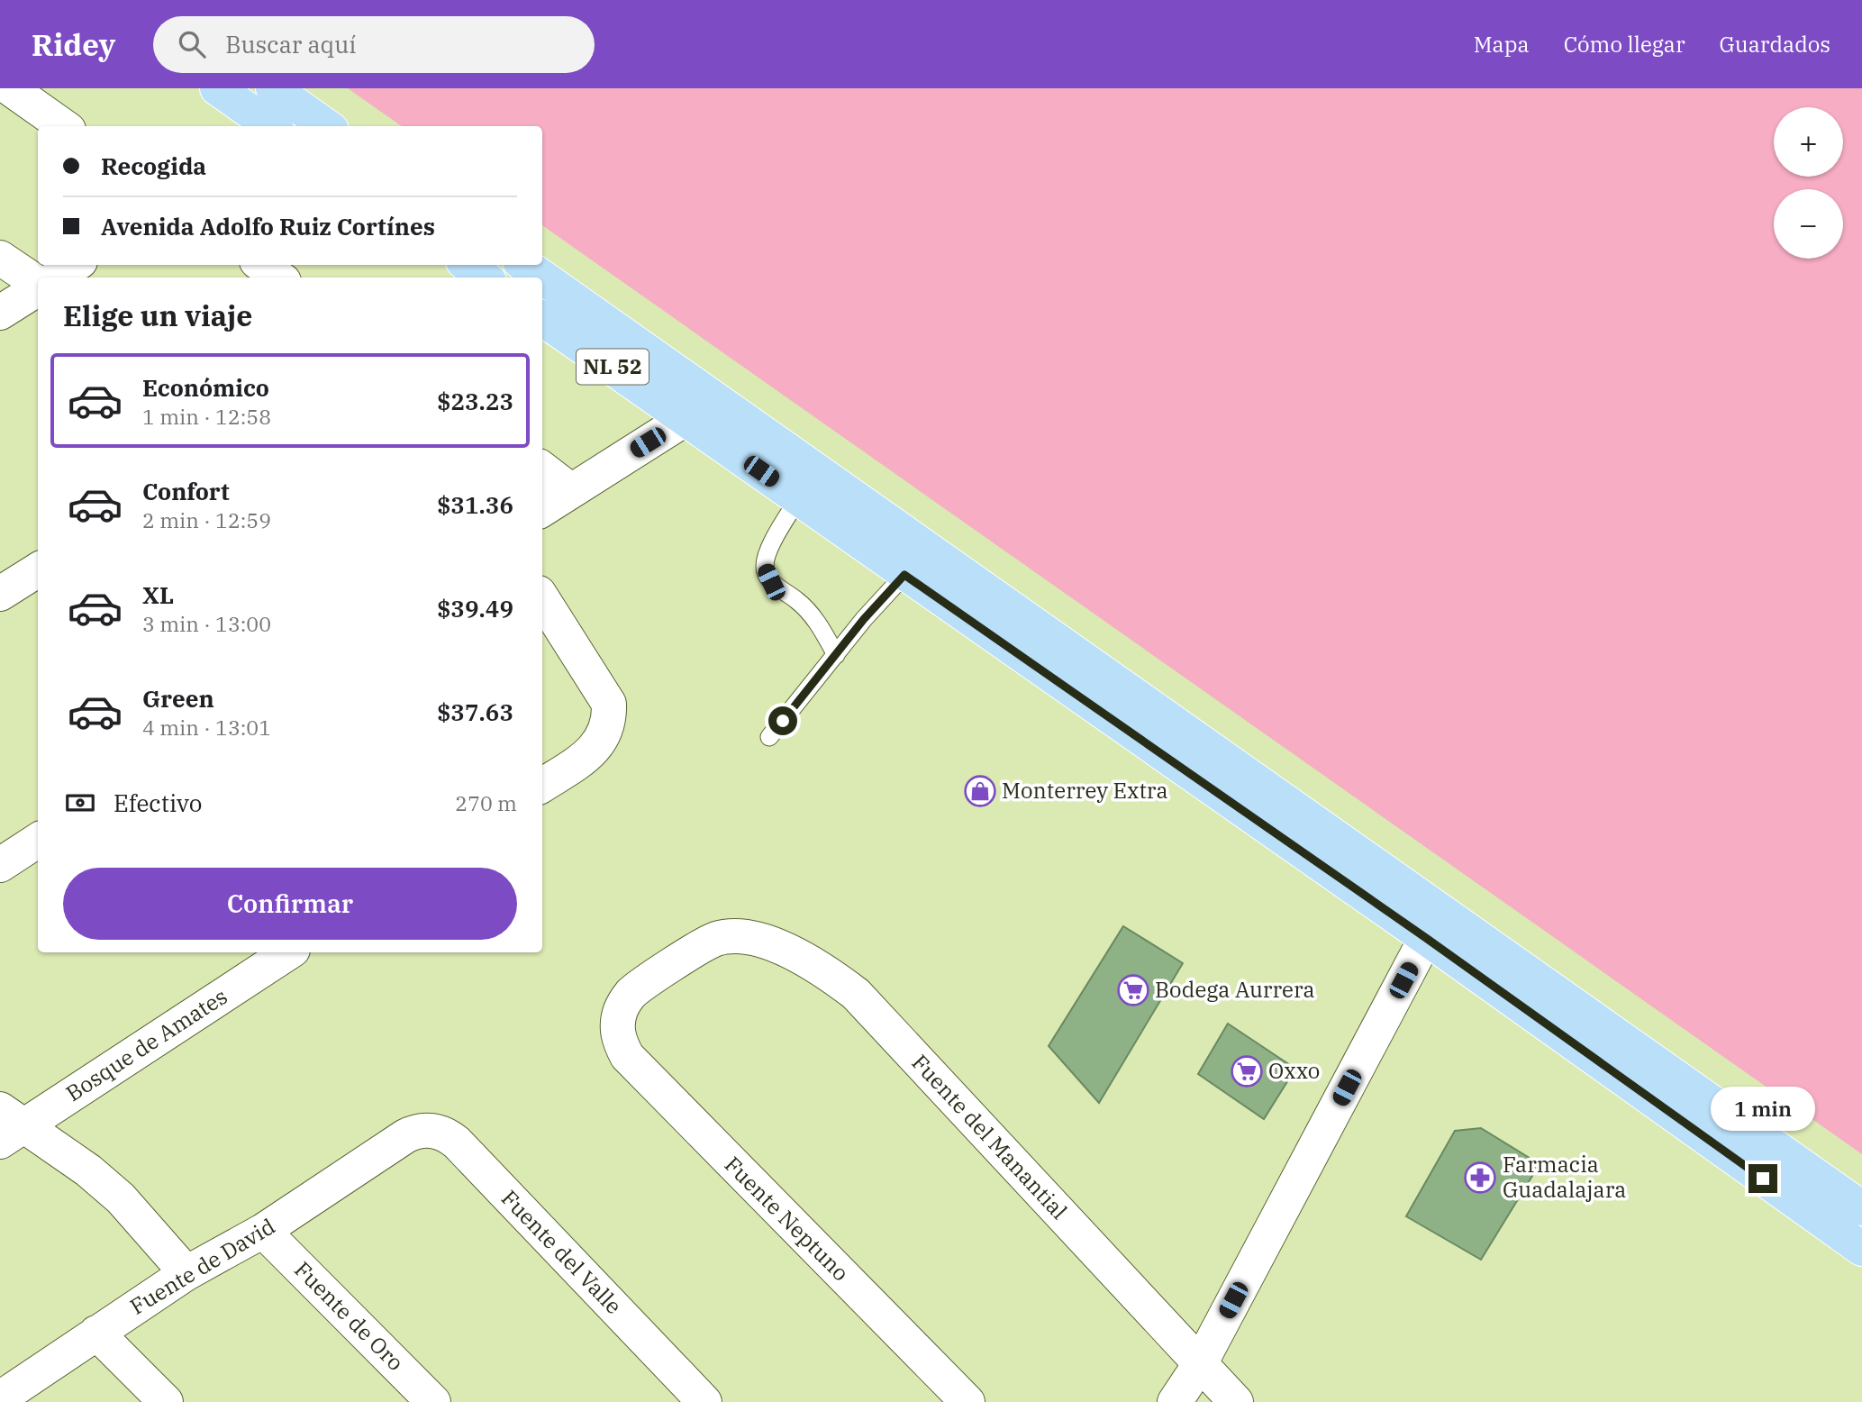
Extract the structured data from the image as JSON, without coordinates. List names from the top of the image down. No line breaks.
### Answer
{"streets":{"main road":["NL 52"],"street":["Bosque de Amates","Fuente del Manantial","Fuente Neptuno","Fuente del Valle","Fuente de David","Fuente de Oro"]},"crossings":[["Fuente del Manantial","Fuente Neptuno"],["Fuente del Valle","Fuente de David"],["Fuente de David","Fuente de Oro"]],"places":{"shop":["Monterrey Extra"],"supermarket":["Bodega Aurrera","Oxxo"],"pharmacy":["Farmacia Guadalajara"]},"page":{"header":"Ridey","search":"Buscar aquí","nav":["Mapa","Cómo llegar","Guardados"],"map_buttons":["+","−"],"banner":["Recogida","Avenida Adolfo Ruiz Cortínes"],"heading":"Elige un viaje","list":[{"name":"Económico","note":"1 min · 12:58","value":"$23.23"},{"name":"Confort","note":"2 min · 12:59","value":"$31.36"},{"name":"XL","note":"3 min · 13:00","value":"$39.49"},{"name":"Green","note":"4 min · 13:01","value":"$37.63"}],"pay":["Efectivo","270 m"],"buttons":"Confirmar","bubble":"1 min"}}
